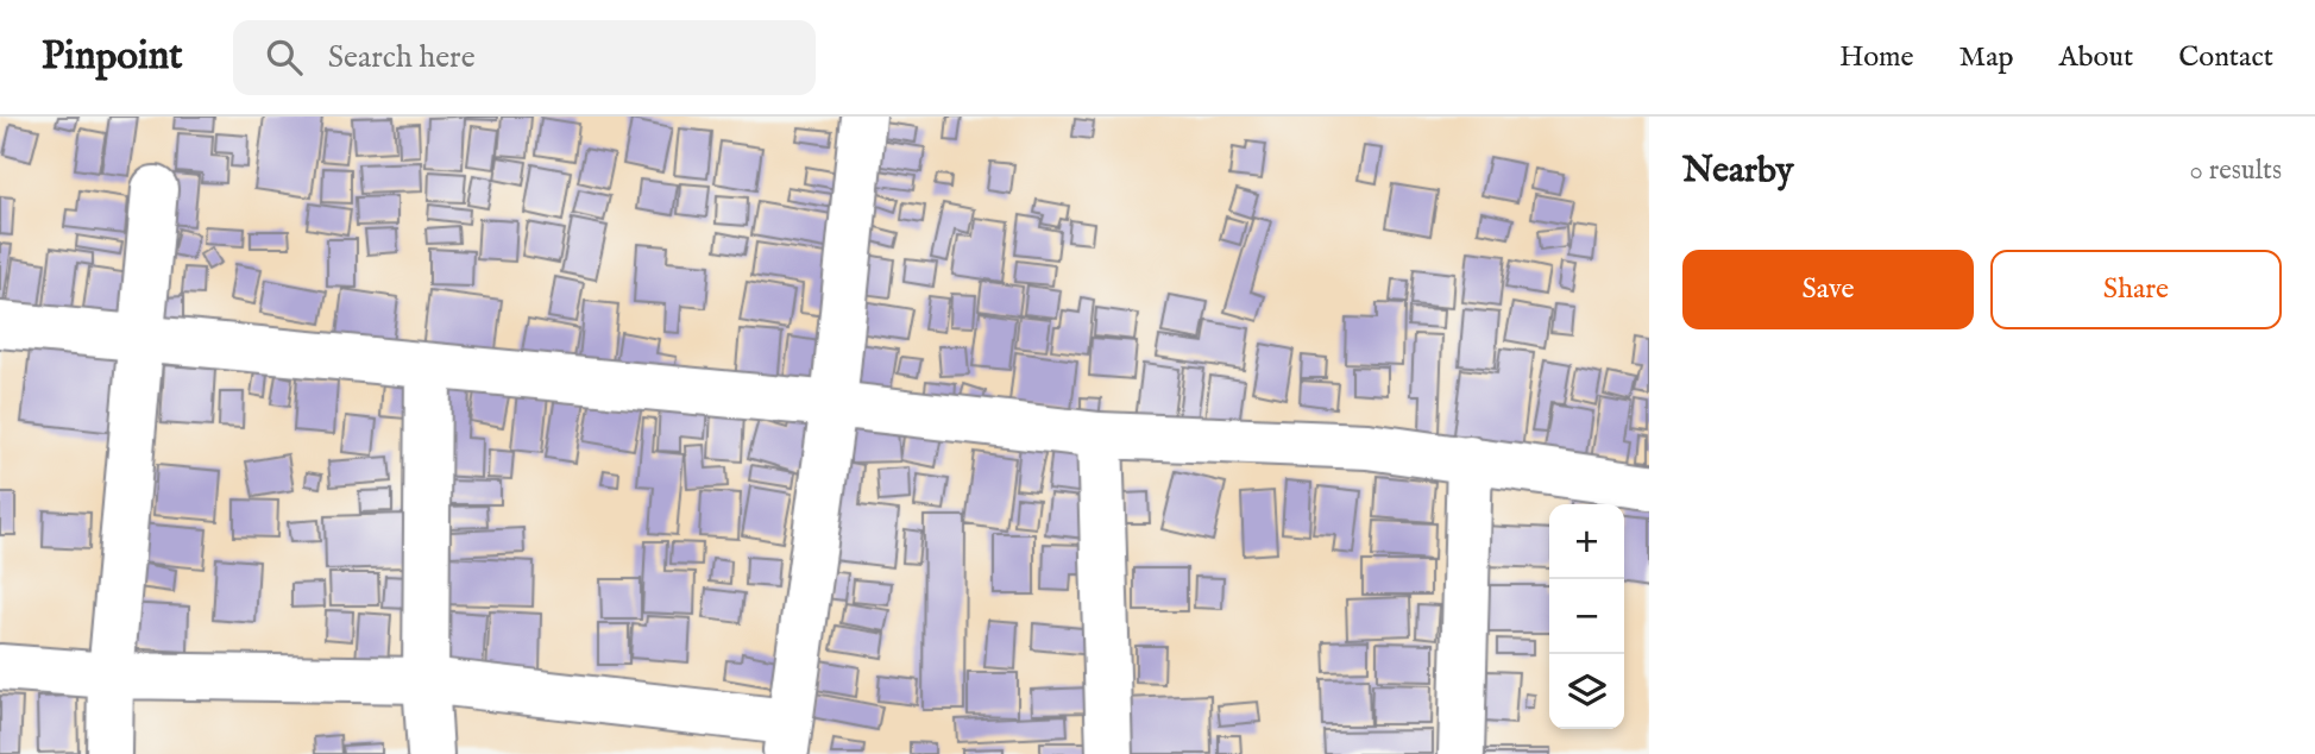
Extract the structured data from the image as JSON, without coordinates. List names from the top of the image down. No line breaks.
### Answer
{"page":{"header":"Pinpoint","search":"Search here","nav":["Home","Map","About","Contact"],"heading":["Nearby","0 results"],"buttons":["Save","Share"],"map_buttons":["+","−"]}}
